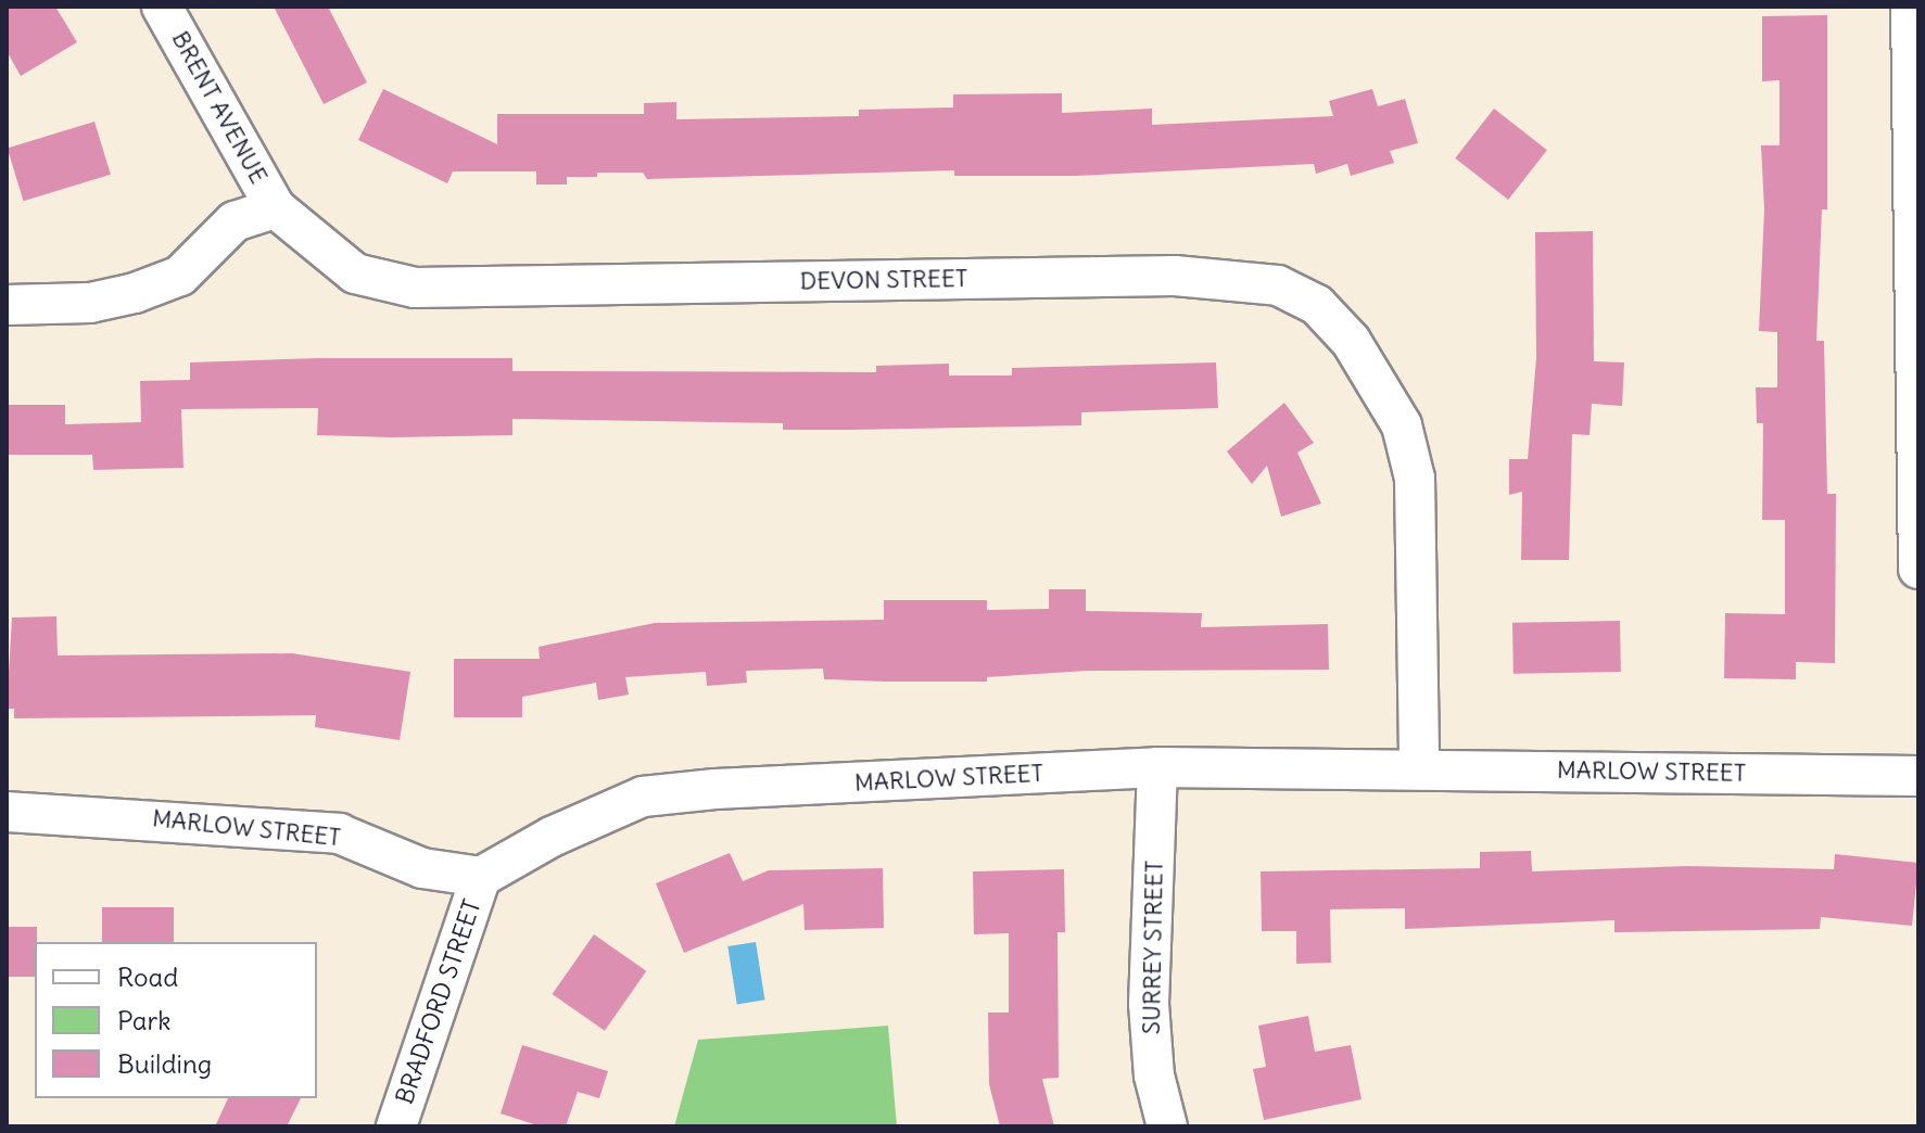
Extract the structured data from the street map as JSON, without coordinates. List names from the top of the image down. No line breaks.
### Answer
{"streets":{"street":["BRENT AVENUE","DEVON STREET","MARLOW STREET","SURREY STREET","BRADFORD STREET"]},"crossings":[["BRENT AVENUE","DEVON STREET"],["DEVON STREET","MARLOW STREET"],["MARLOW STREET","SURREY STREET"],["MARLOW STREET","BRADFORD STREET"]],"legend":["Road","Park","Building"]}
